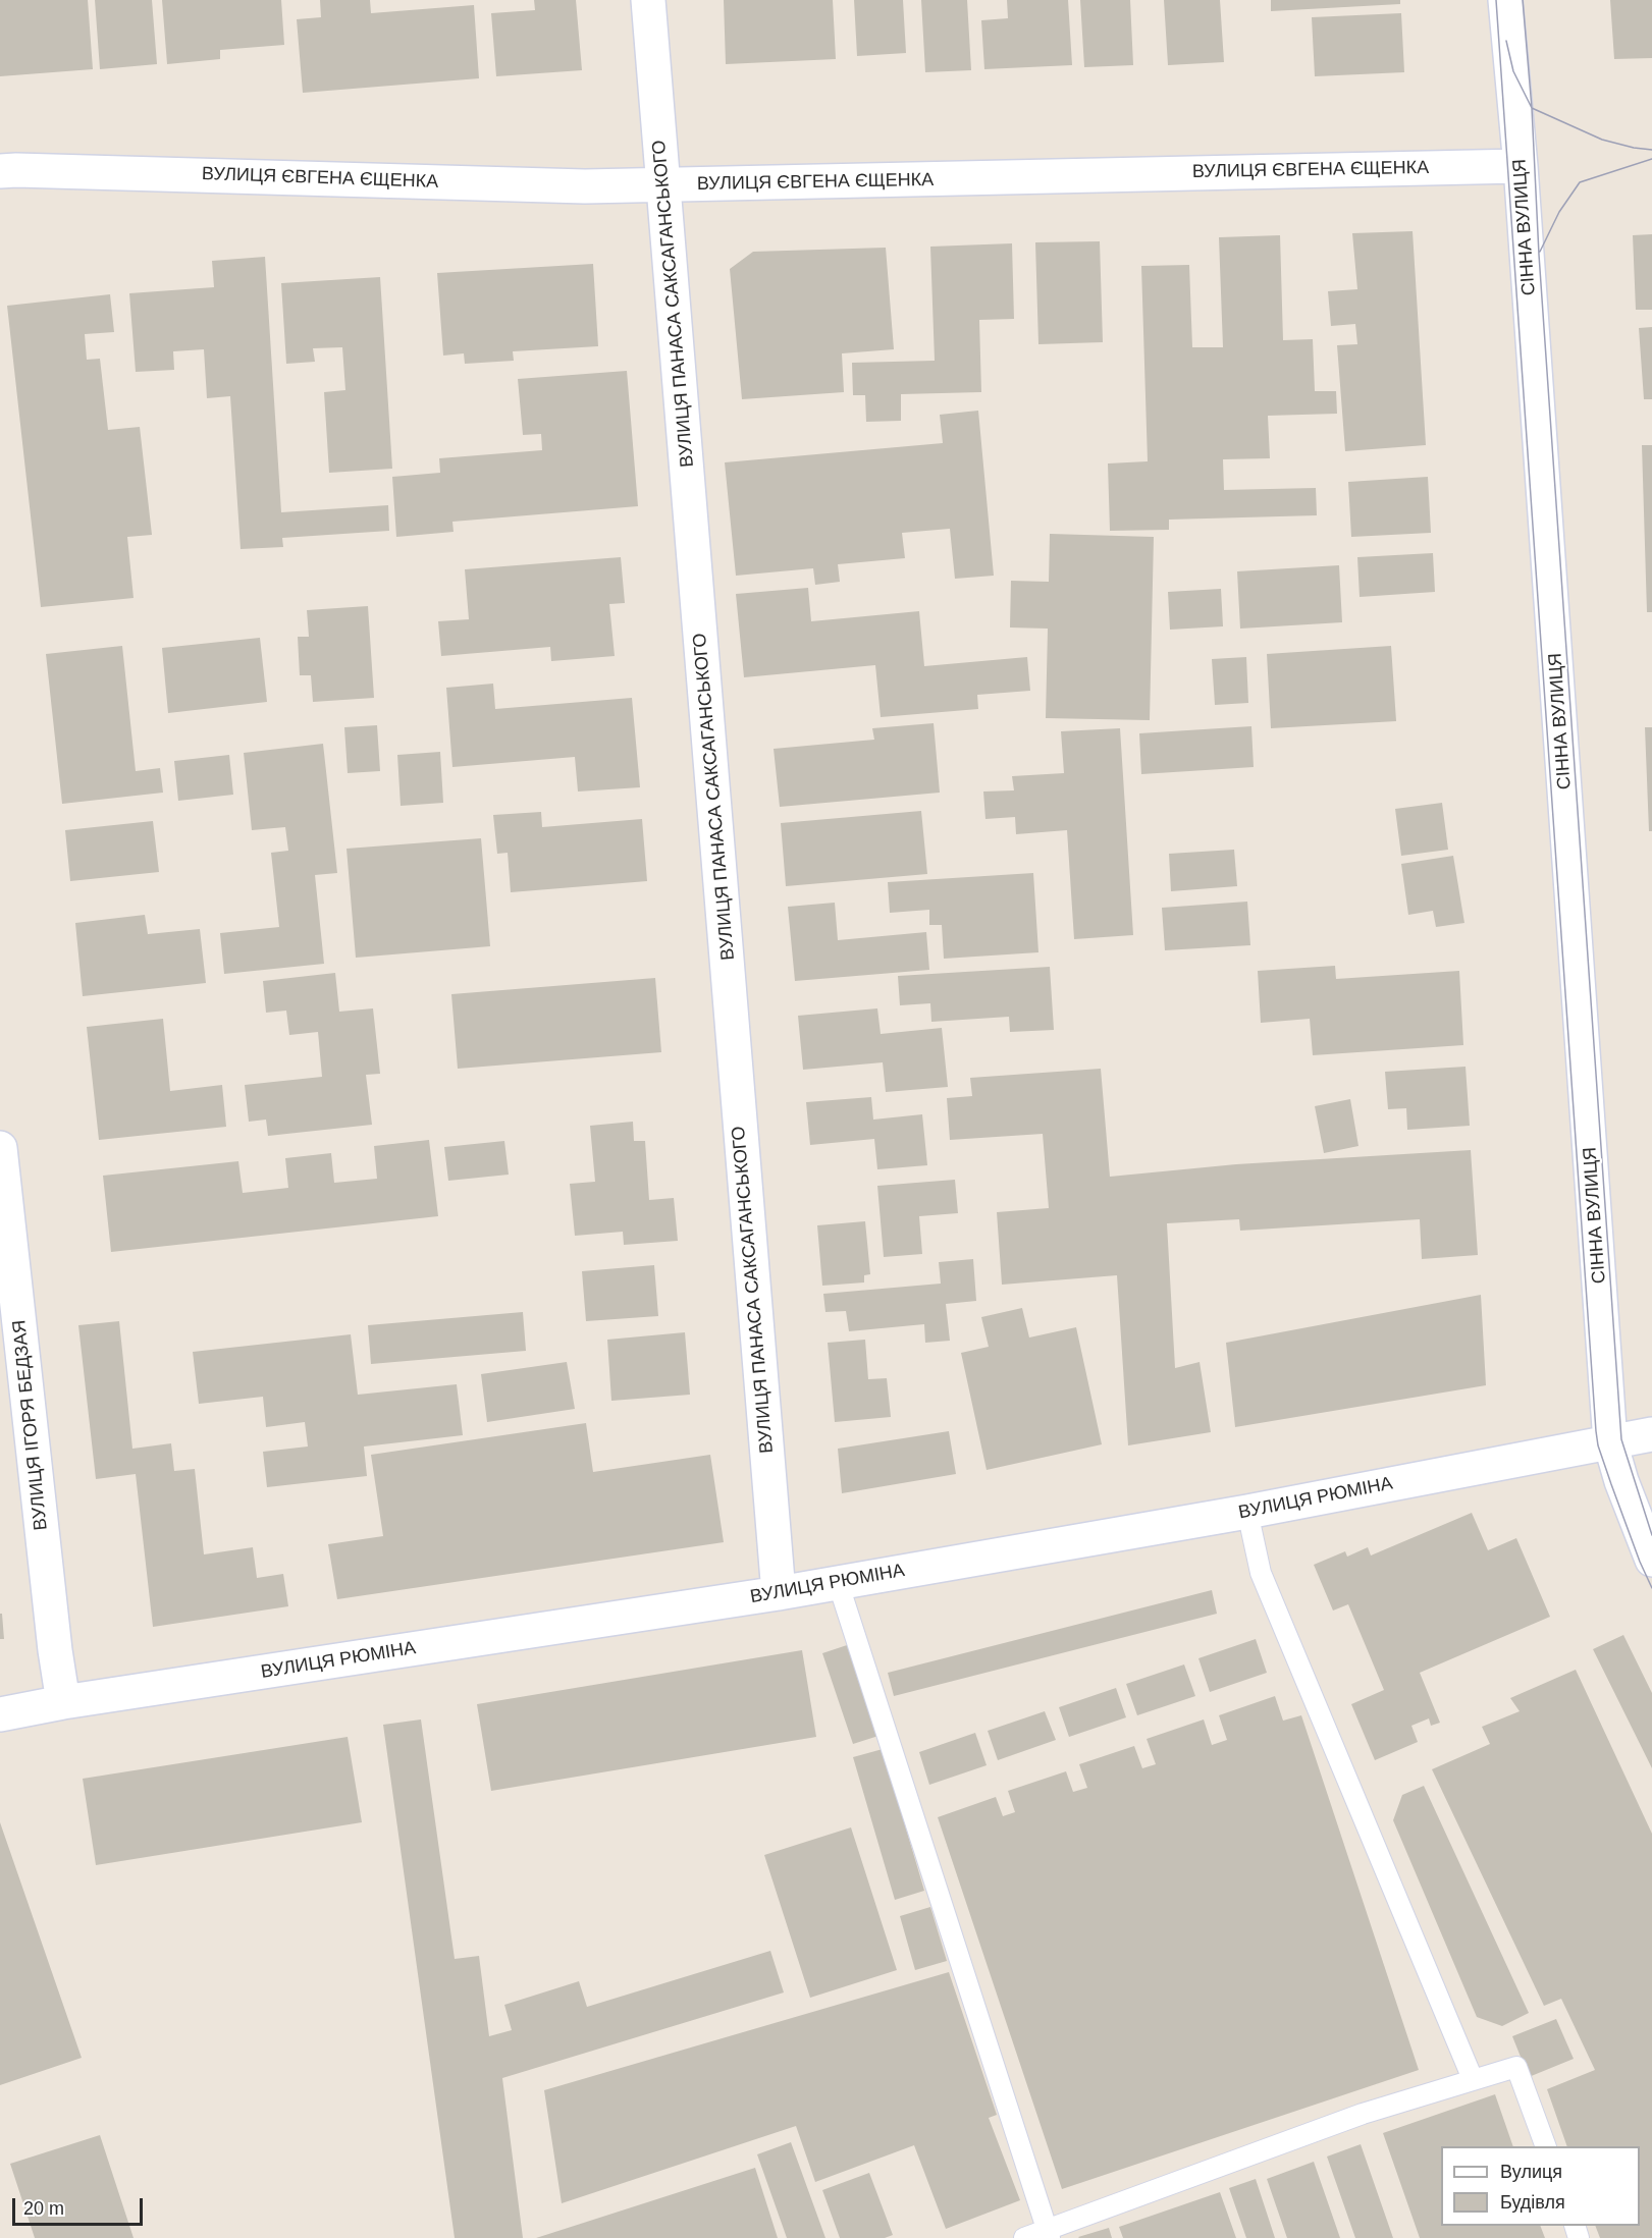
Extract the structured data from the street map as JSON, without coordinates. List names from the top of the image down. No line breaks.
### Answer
{"streets":{"street":["ВУЛИЦЯ ЄВГЕНА ЄЩЕНКА","СІННА ВУЛИЦЯ","ВУЛИЦЯ ПАНАСА САКСАГАНСЬКОГО","ВУЛИЦЯ ІГОРЯ БЕДЗАЯ","ВУЛИЦЯ РЮМІНА"]},"crossings":[["ВУЛИЦЯ ЄВГЕНА ЄЩЕНКА","СІННА ВУЛИЦЯ"],["ВУЛИЦЯ ЄВГЕНА ЄЩЕНКА","ВУЛИЦЯ ПАНАСА САКСАГАНСЬКОГО"],["СІННА ВУЛИЦЯ","ВУЛИЦЯ РЮМІНА"],["ВУЛИЦЯ ПАНАСА САКСАГАНСЬКОГО","ВУЛИЦЯ РЮМІНА"],["ВУЛИЦЯ ІГОРЯ БЕДЗАЯ","ВУЛИЦЯ РЮМІНА"]],"legend":["Вулиця","Будівля"],"scale_bar":"20 m"}
